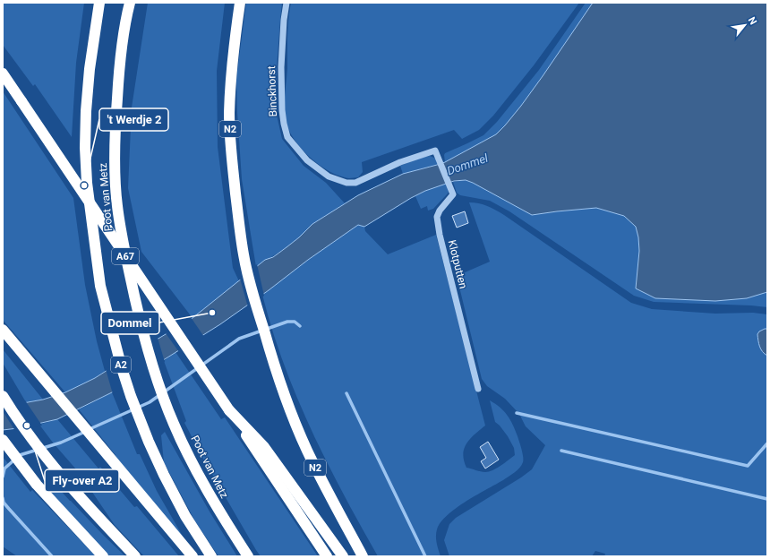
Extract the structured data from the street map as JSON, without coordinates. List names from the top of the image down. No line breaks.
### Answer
{"streets":{"highway":["N2","Poot van Metz","A67","A2"],"street":["Binckhorst","Klotputten"]},"crossings":[["Binckhorst","Klotputten"],["N2","A67"]],"water":["Dommel"],"places":["'t Werdje 2","Dommel","Fly-over A2"],"north":"top right"}
